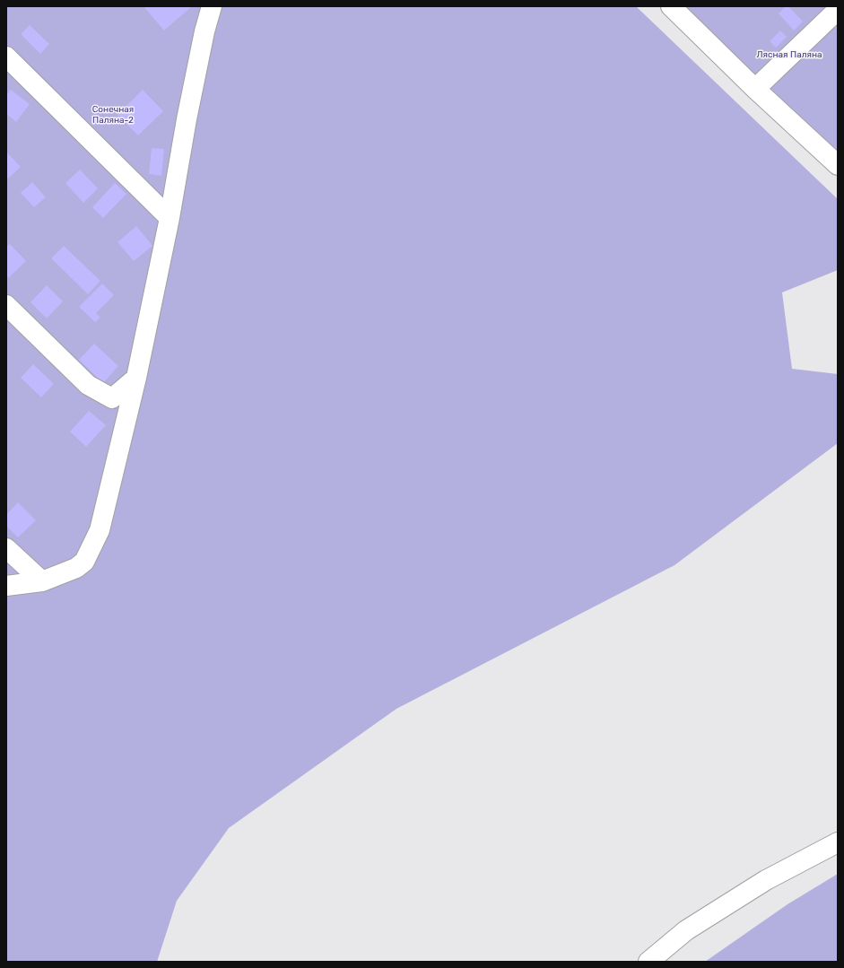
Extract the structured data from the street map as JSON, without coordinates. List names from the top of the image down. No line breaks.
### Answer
{"parks":["Лясная Паляна","Сонечная Паляна-2"]}
